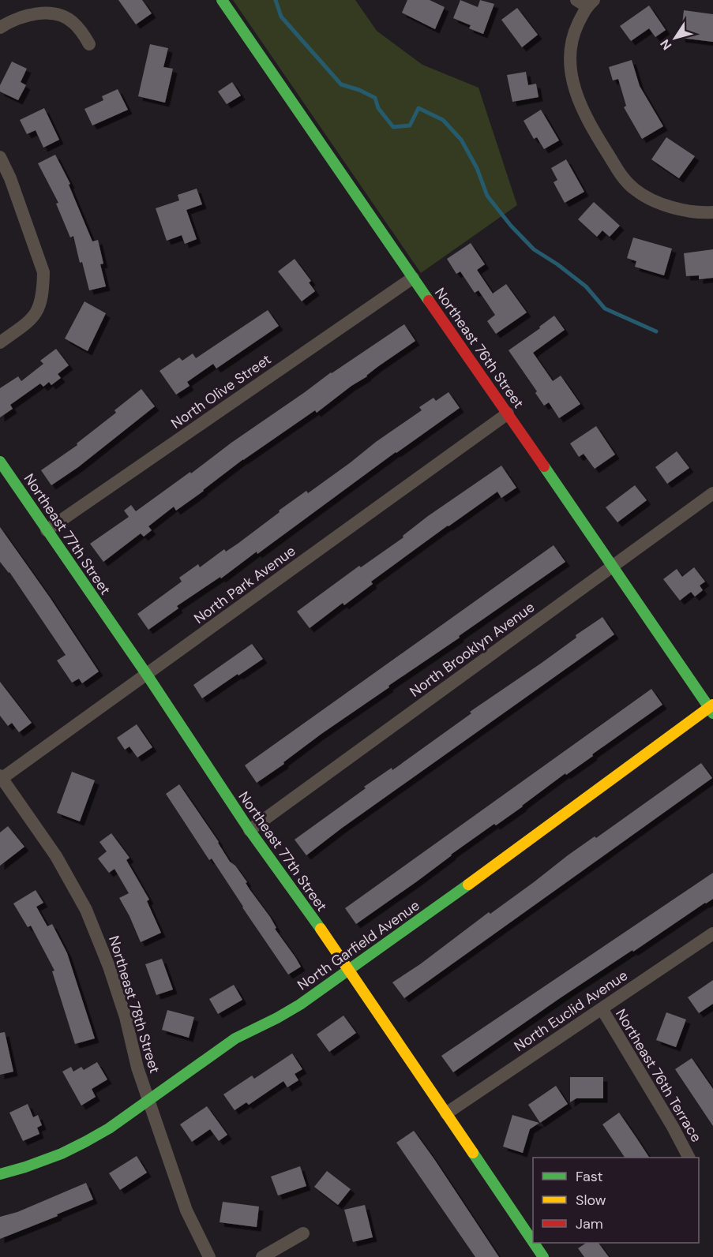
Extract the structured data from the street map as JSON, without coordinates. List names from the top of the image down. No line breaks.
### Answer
{"streets":{"street":["Northeast 76th Street","North Olive Street","Northeast 77th Street","North Park Avenue","North Brooklyn Avenue","North Garfield Avenue","Northeast 78th Street","North Euclid Avenue","Northeast 76th Terrace"]},"crossings":[["Northeast 76th Street","North Olive Street"],["Northeast 76th Street","North Park Avenue"],["Northeast 76th Street","North Brooklyn Avenue"],["Northeast 76th Street","North Garfield Avenue"],["North Olive Street","Northeast 77th Street"],["Northeast 77th Street","North Park Avenue"],["Northeast 77th Street","North Brooklyn Avenue"],["Northeast 77th Street","North Garfield Avenue"],["Northeast 77th Street","North Euclid Avenue"],["North Park Avenue","Northeast 78th Street"],["North Garfield Avenue","Northeast 78th Street"],["North Euclid Avenue","Northeast 76th Terrace"]],"legend":["Fast","Slow","Jam"],"north":"bottom left"}
